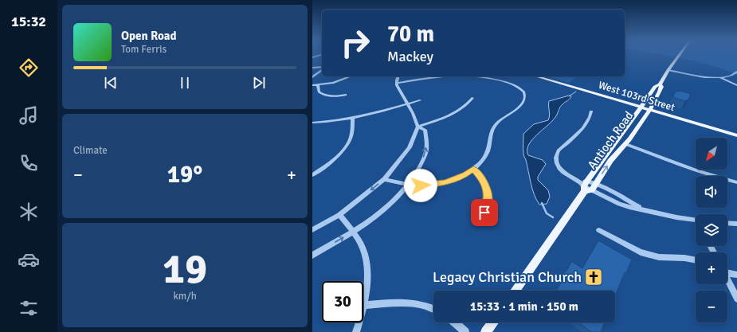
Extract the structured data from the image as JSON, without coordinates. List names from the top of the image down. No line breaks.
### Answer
{"streets":{"main road":["West 103rd Street","Antioch Road"]},"crossings":[["West 103rd Street","Antioch Road"]],"places":{"church":["Legacy Christian Church"]},"north":"bottom left","page":{"tabs":"15:32","turn":["70 m","Mackey"],"song":["Open Road","Tom Ferris"],"tile":["Climate",["19","km/h"]],"map_buttons":["+","−"],"heat":["−","19°","+"],"limit":"30","trip":"15:33 · 1 min · 150 m"}}
